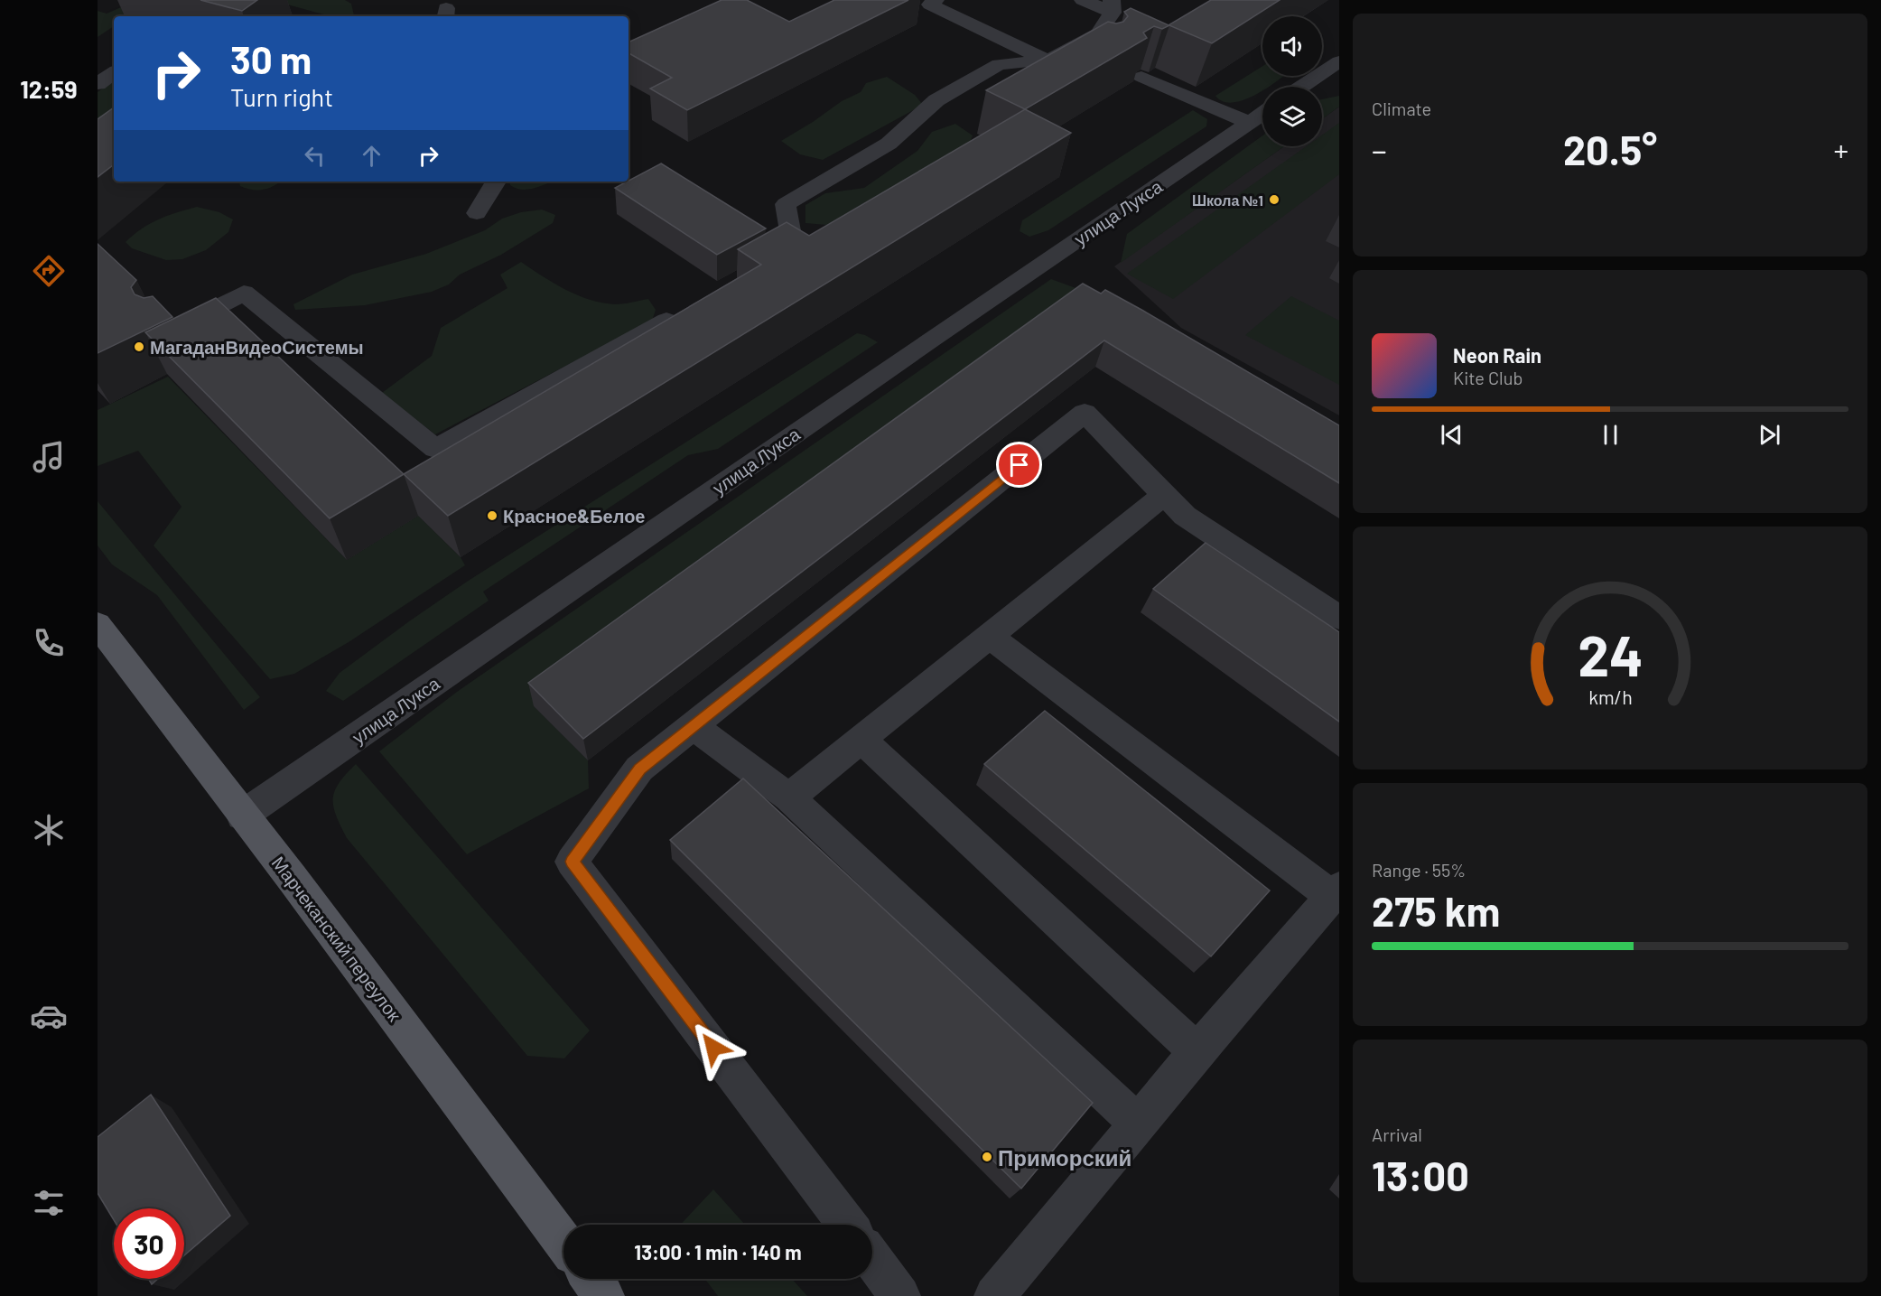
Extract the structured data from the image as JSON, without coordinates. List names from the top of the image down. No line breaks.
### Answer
{"streets":{"main road":["Марчеканский переулок"],"street":["улица Лукса"]},"crossings":[["улица Лукса","Марчеканский переулок"]],"places":["Школа №1","МагаданВидеоСистемы","Красное&Белое","Приморский"],"page":{"tabs":"12:59","tile":["Climate",["Range · 55%","275 km"],["Arrival","13:00"]],"turn":["30 m","Turn right"],"heat":["−","20.5°","+"],"song":["Neon Rain","Kite Club"],"limit":"30","trip":"13:00 · 1 min · 140 m","gauge":["24","km/h"]}}
